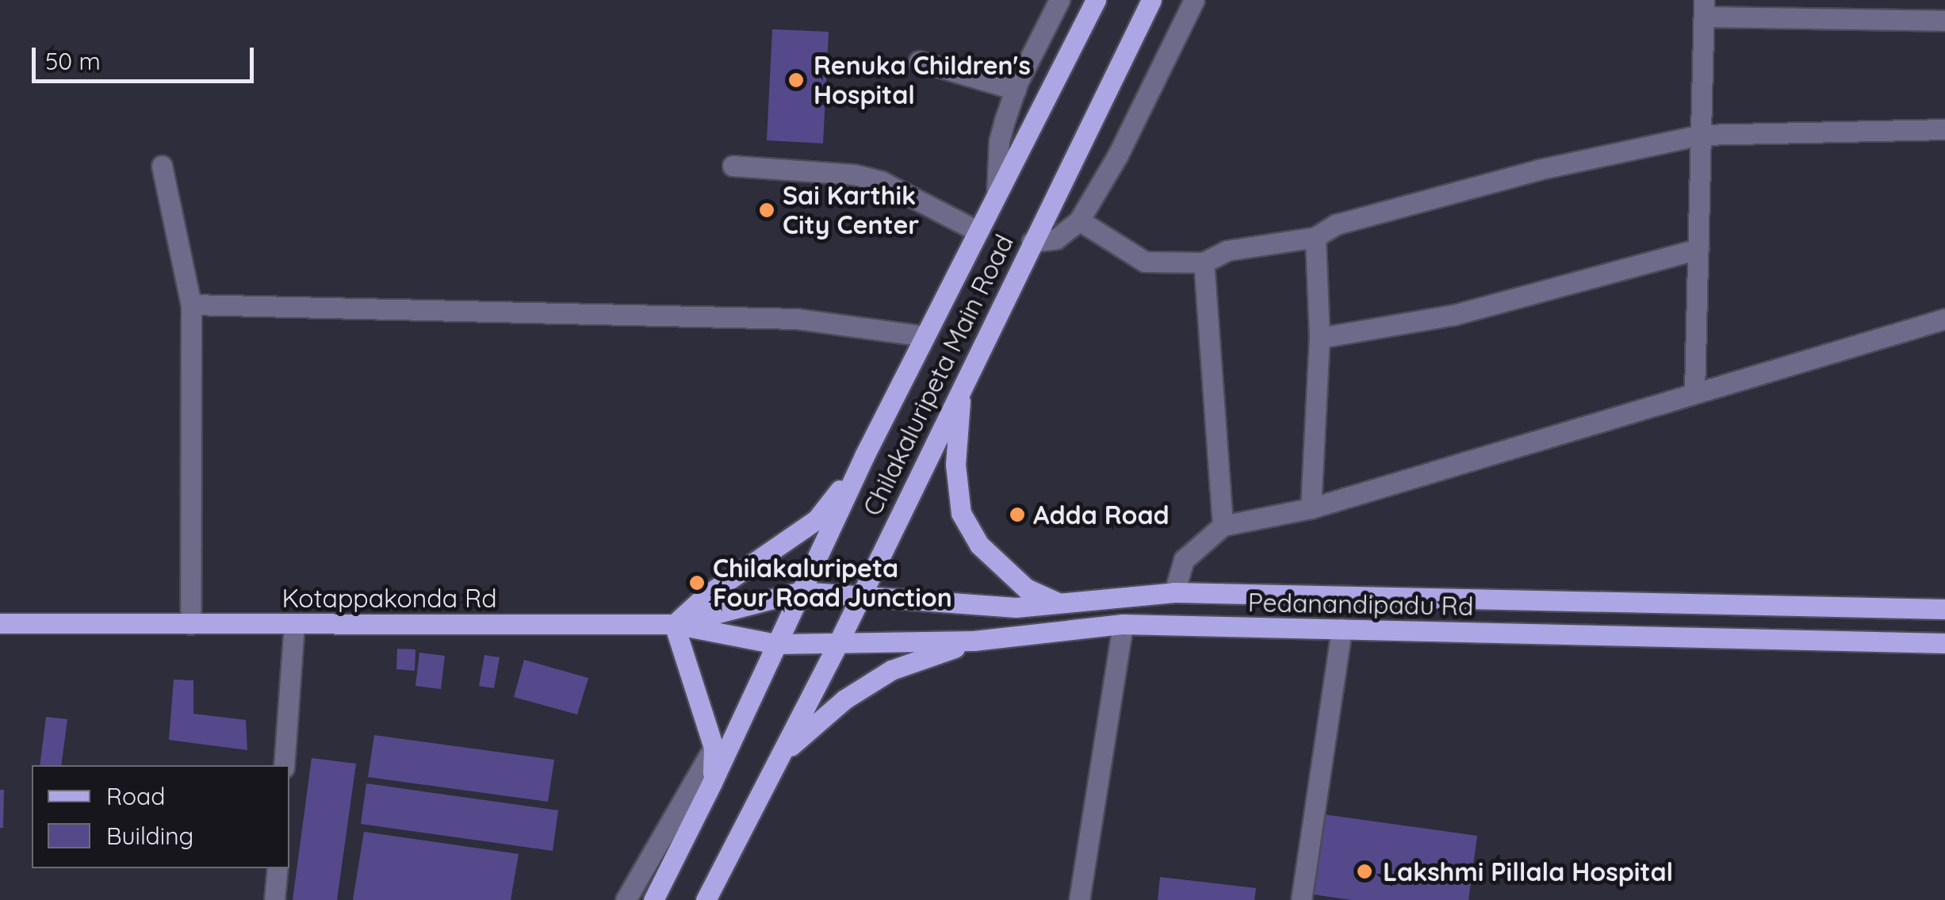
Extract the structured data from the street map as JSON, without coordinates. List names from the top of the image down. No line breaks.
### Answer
{"streets":{"main road":["Chilakaluripeta Main Road","Kotappakonda Rd","Pedanandipadu Rd"]},"crossings":[["Chilakaluripeta Main Road","Kotappakonda Rd"],["Chilakaluripeta Main Road","Pedanandipadu Rd"],["Kotappakonda Rd","Pedanandipadu Rd"]],"places":["Renuka Children's Hospital","Sai Karthik City Center","Adda Road","Chilakaluripeta Four Road Junction","Lakshmi Pillala Hospital"],"legend":["Road","Building"],"scale_bar":"50 m"}
